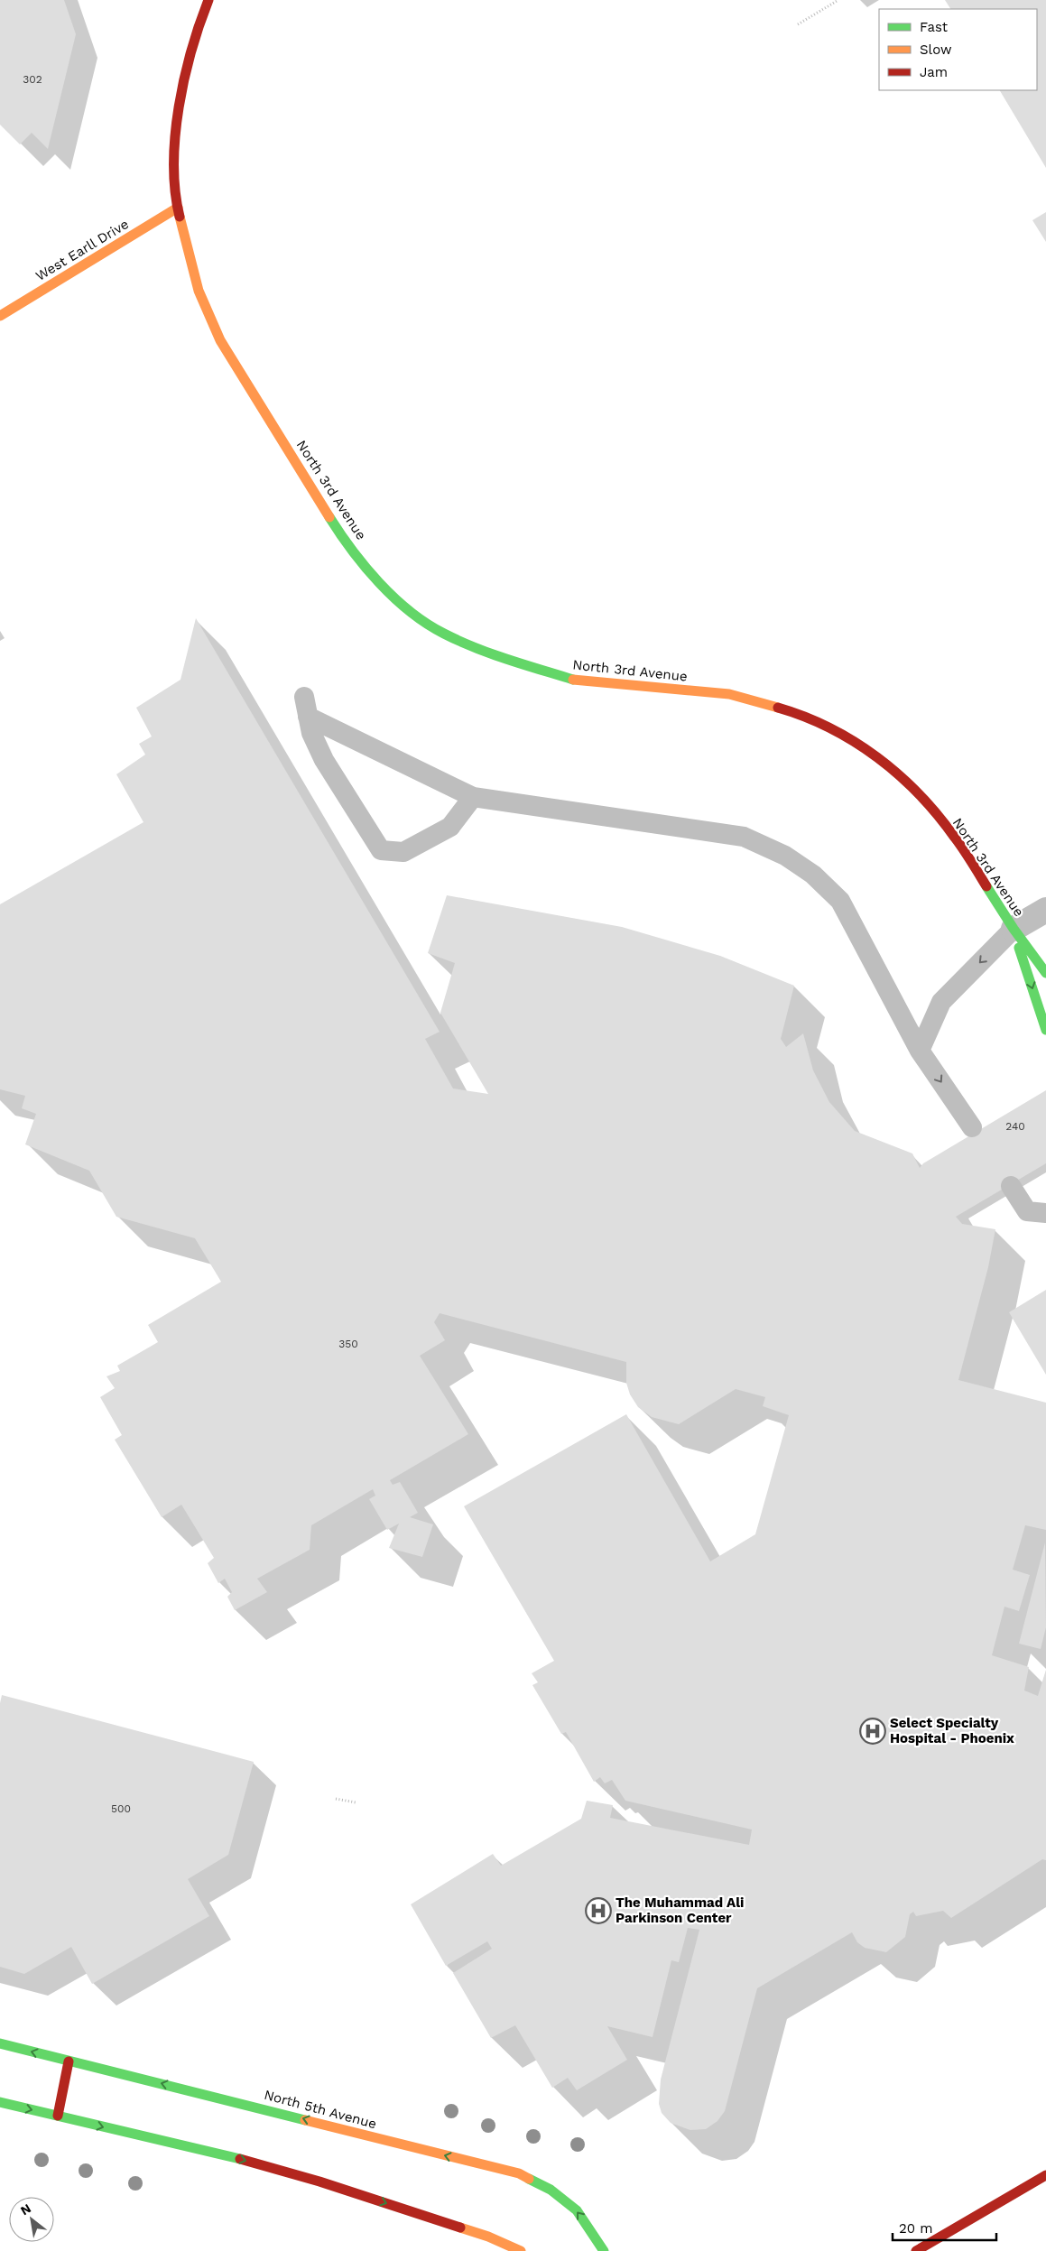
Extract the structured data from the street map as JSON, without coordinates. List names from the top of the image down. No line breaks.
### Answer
{"streets":{"street":["West Earll Drive","North 3rd Avenue","North 5th Avenue"]},"crossings":[["West Earll Drive","North 3rd Avenue"]],"places":{"hospital":["Select Specialty Hospital - Phoenix","The Muhammad Ali Parkinson Center"]},"house_numbers":["302","240","350","500"],"legend":["Fast","Slow","Jam"],"scale_bar":"20 m","north":"top left"}
